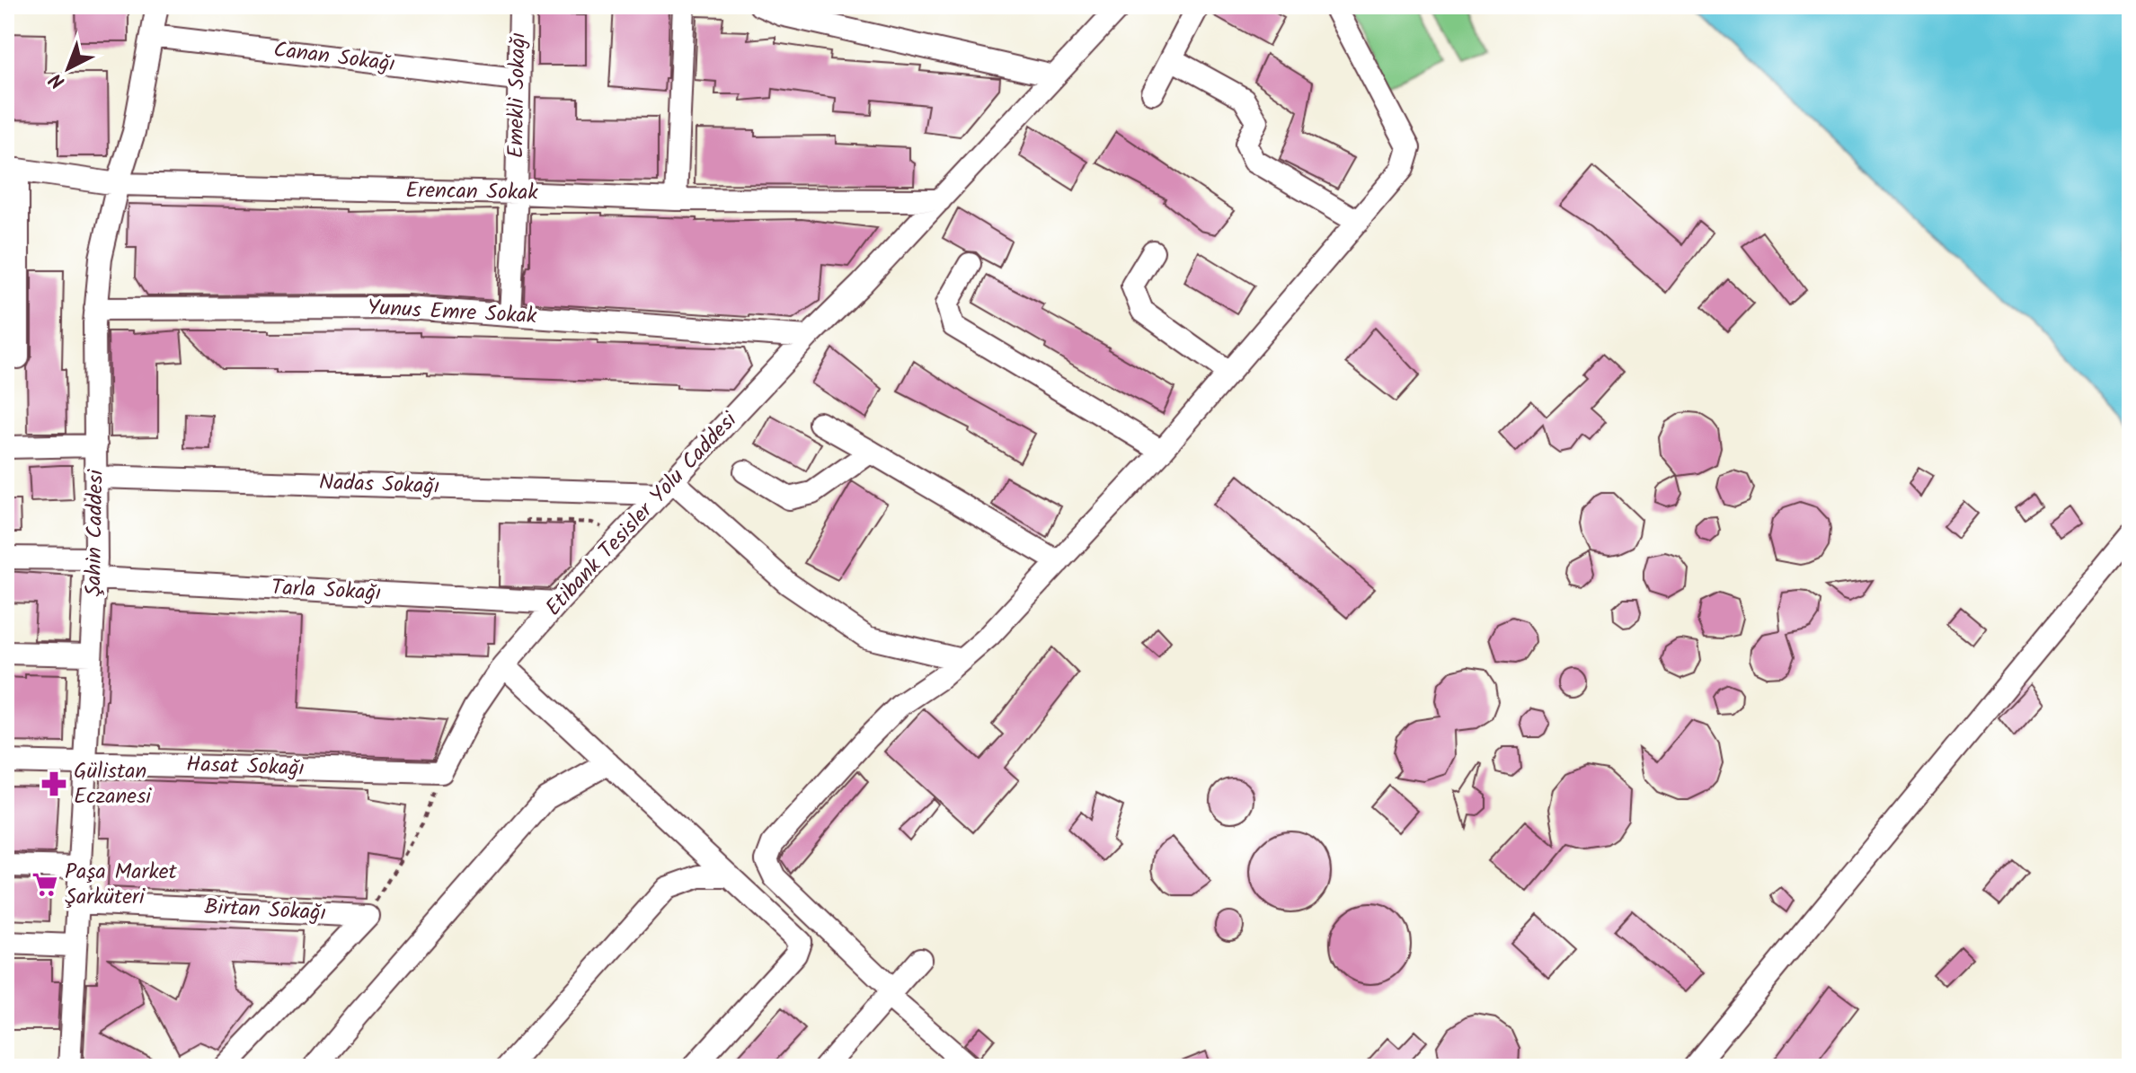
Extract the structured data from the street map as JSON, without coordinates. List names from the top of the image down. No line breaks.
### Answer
{"streets":{"street":["Canan Sokağı","Emekli Sokağı","Erencan Sokak","Yunus Emre Sokak","Nadas Sokağı","Etibank Tesisler Yolu Caddesi","Şahin Caddesi","Tarla Sokağı","Hasat Sokağı","Birtan Sokağı"]},"crossings":[["Canan Sokağı","Emekli Sokağı"],["Canan Sokağı","Şahin Caddesi"],["Emekli Sokağı","Erencan Sokak"],["Emekli Sokağı","Yunus Emre Sokak"],["Erencan Sokak","Etibank Tesisler Yolu Caddesi"],["Erencan Sokak","Şahin Caddesi"],["Yunus Emre Sokak","Etibank Tesisler Yolu Caddesi"],["Yunus Emre Sokak","Şahin Caddesi"],["Nadas Sokağı","Etibank Tesisler Yolu Caddesi"],["Nadas Sokağı","Şahin Caddesi"],["Etibank Tesisler Yolu Caddesi","Tarla Sokağı"],["Etibank Tesisler Yolu Caddesi","Hasat Sokağı"],["Şahin Caddesi","Tarla Sokağı"],["Şahin Caddesi","Hasat Sokağı"],["Şahin Caddesi","Birtan Sokağı"]],"places":{"pharmacy":["Gülistan Eczanesi"],"supermarket":["Paşa Market Şarküteri"]},"north":"bottom left"}
